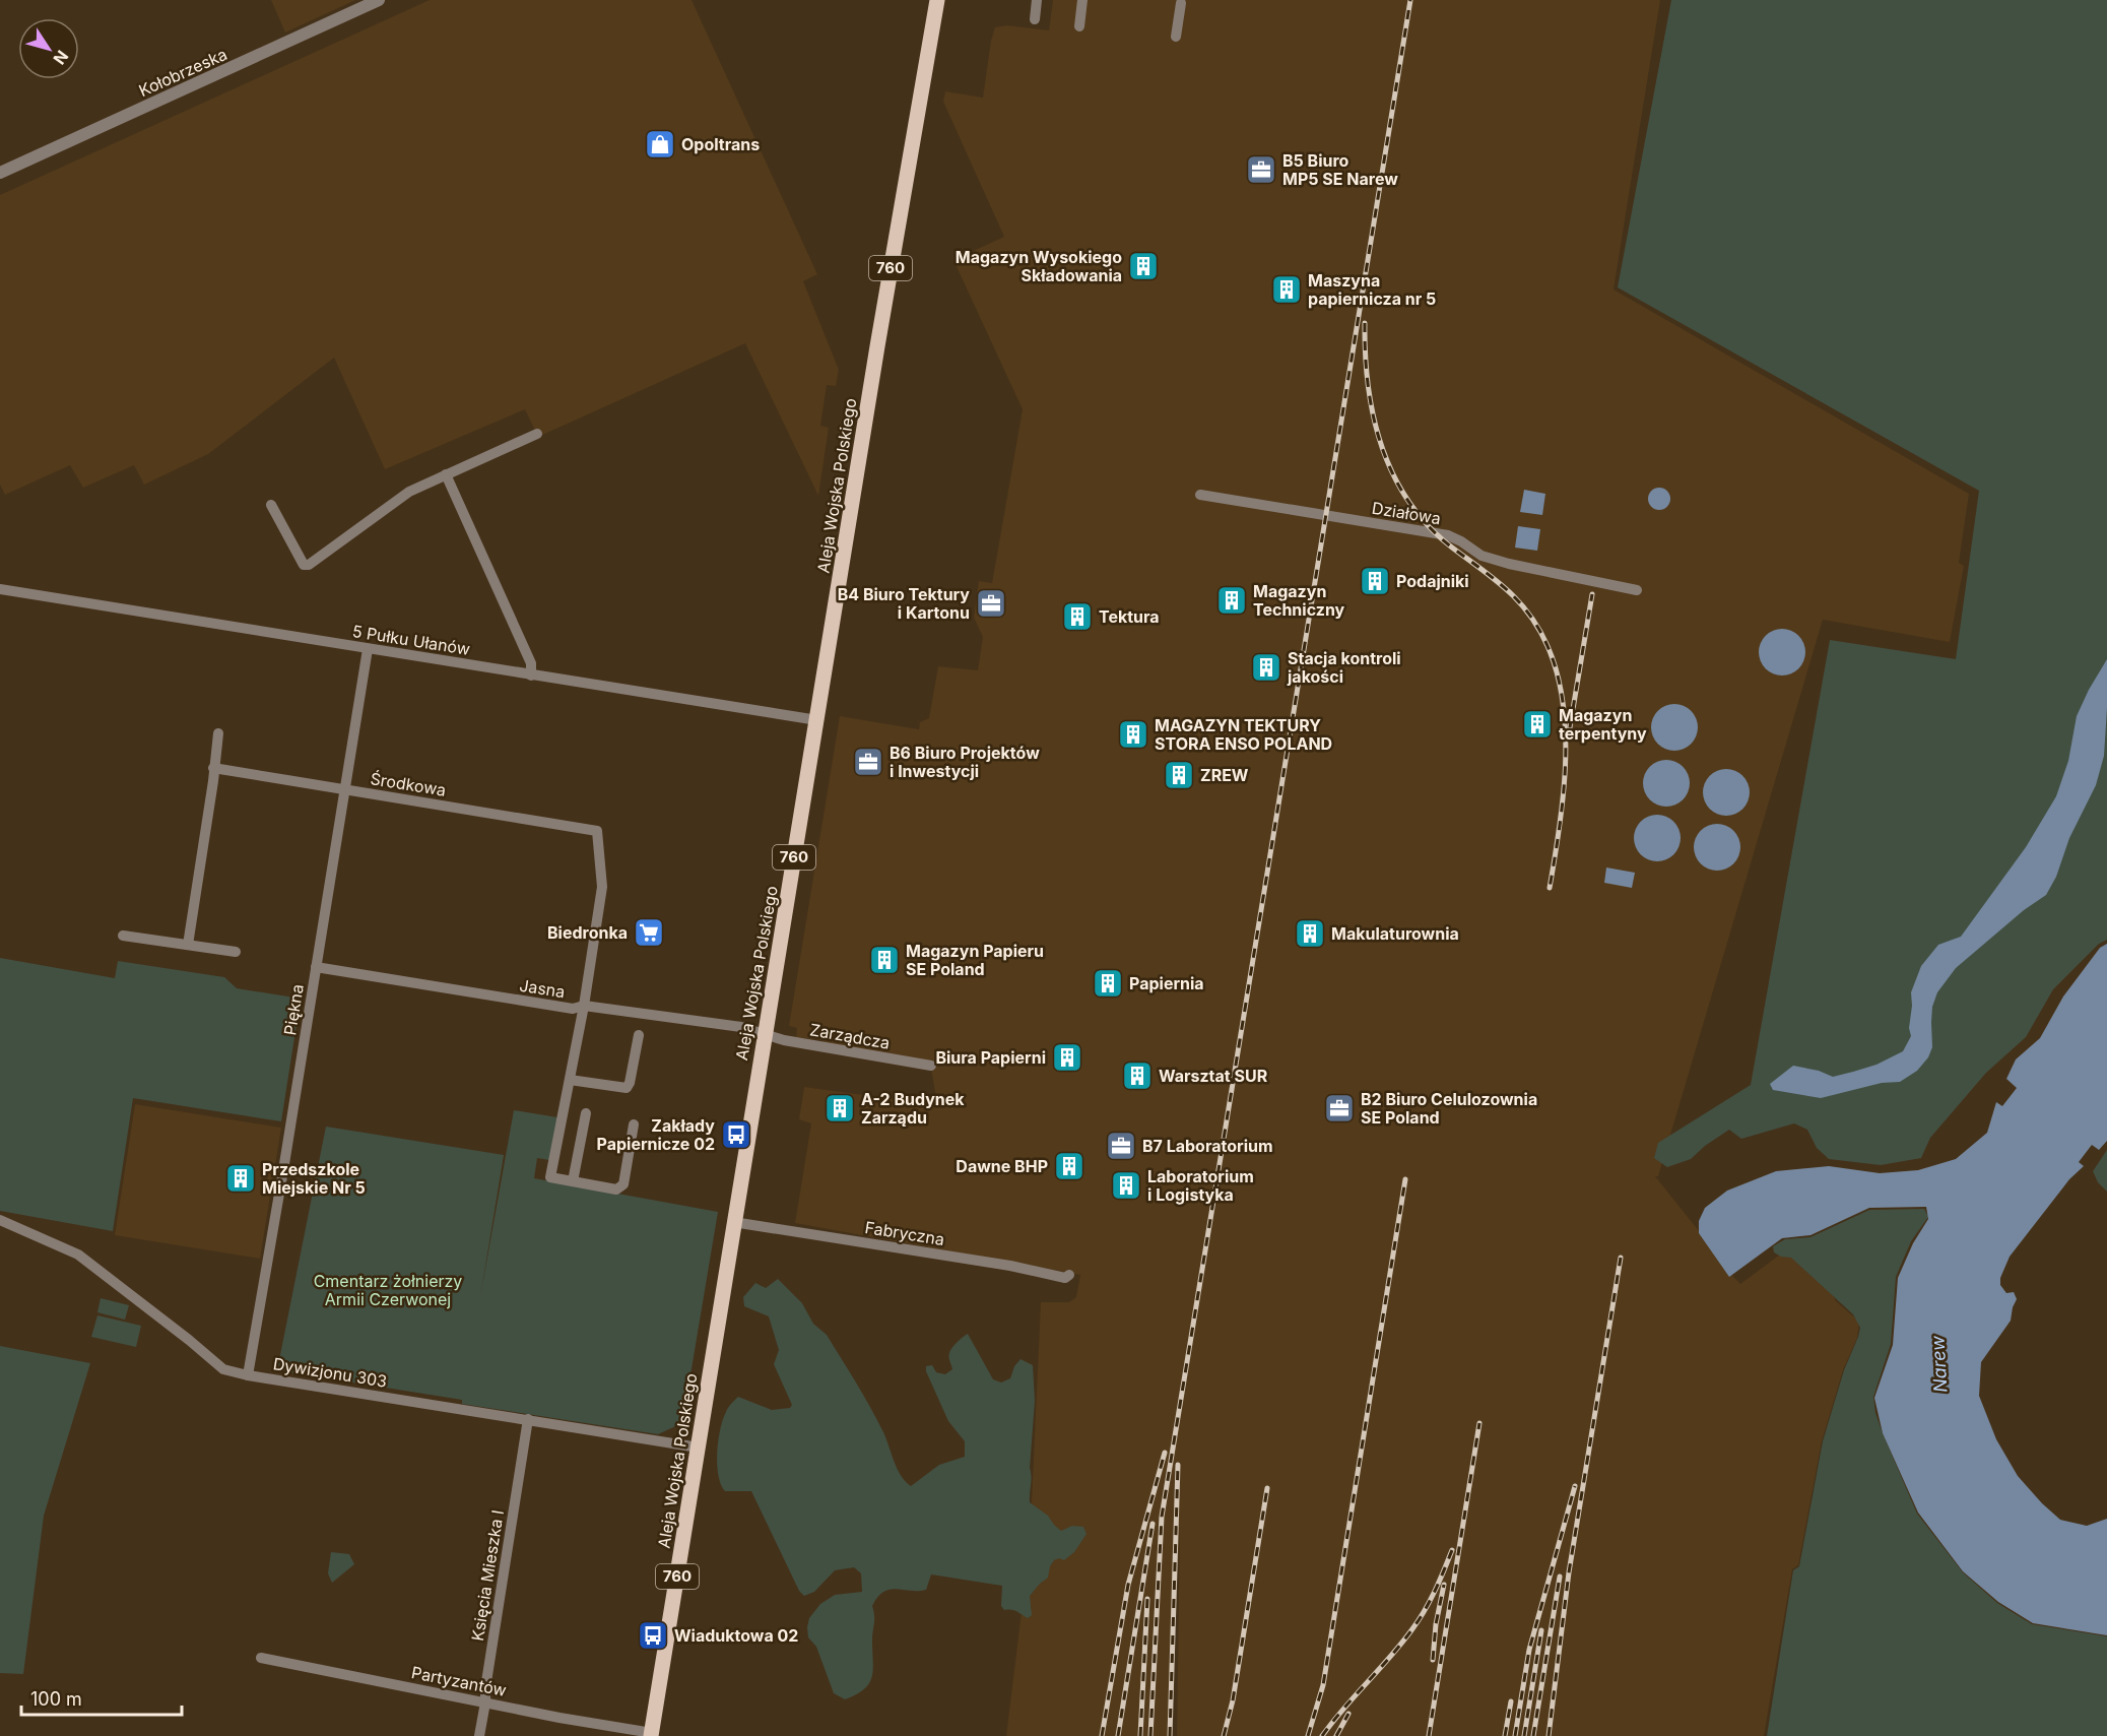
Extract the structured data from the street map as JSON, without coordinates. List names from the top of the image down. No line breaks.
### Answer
{"streets":{"main road":["760","Aleja Wojska Polskiego"],"street":["Kołobrzeska","Działowa","5 Pułku Ułanów","Środkowa","Jasna","Piękna","Zarządcza","Fabryczna","Dywizjonu 303","Księcia Mieszka I","Partyzantów"]},"crossings":[["Aleja Wojska Polskiego","5 Pułku Ułanów"],["Aleja Wojska Polskiego","Jasna"],["Aleja Wojska Polskiego","Zarządcza"],["Aleja Wojska Polskiego","Fabryczna"],["Aleja Wojska Polskiego","Dywizjonu 303"],["Aleja Wojska Polskiego","Partyzantów"],["5 Pułku Ułanów","Piękna"],["Środkowa","Jasna"],["Środkowa","Piękna"],["Jasna","Piękna"],["Jasna","Zarządcza"],["Piękna","Dywizjonu 303"],["Dywizjonu 303","Księcia Mieszka I"],["Księcia Mieszka I","Partyzantów"]],"water":["Narew"],"parks":["Cmentarz żołnierzy Armii Czerwonej"],"places":{"shop":["Opoltrans"],"office":["B5 Biuro MP5 SE Narew","B4 Biuro Tektury i Kartonu","B6 Biuro Projektów i Inwestycji","B2 Biuro Celulozownia SE Poland","B7 Laboratorium"],"building":["Magazyn Wysokiego Składowania","Maszyna papiernicza nr 5","Podajniki","Magazyn Techniczny","Tektura","Stacja kontroli jakości","Magazyn terpentyny","MAGAZYN TEKTURY STORA ENSO POLAND","ZREW","Makulaturownia","Magazyn Papieru SE Poland","Papiernia","Biura Papierni","Warsztat SUR","A-2 Budynek Zarządu","Dawne BHP","Przedszkole Miejskie Nr 5","Laboratorium i Logistyka"],"supermarket":["Biedronka"],"bus stop":["Zakłady Papiernicze 02","Wiaduktowa 02"]},"scale_bar":"100 m","north":"bottom right"}
